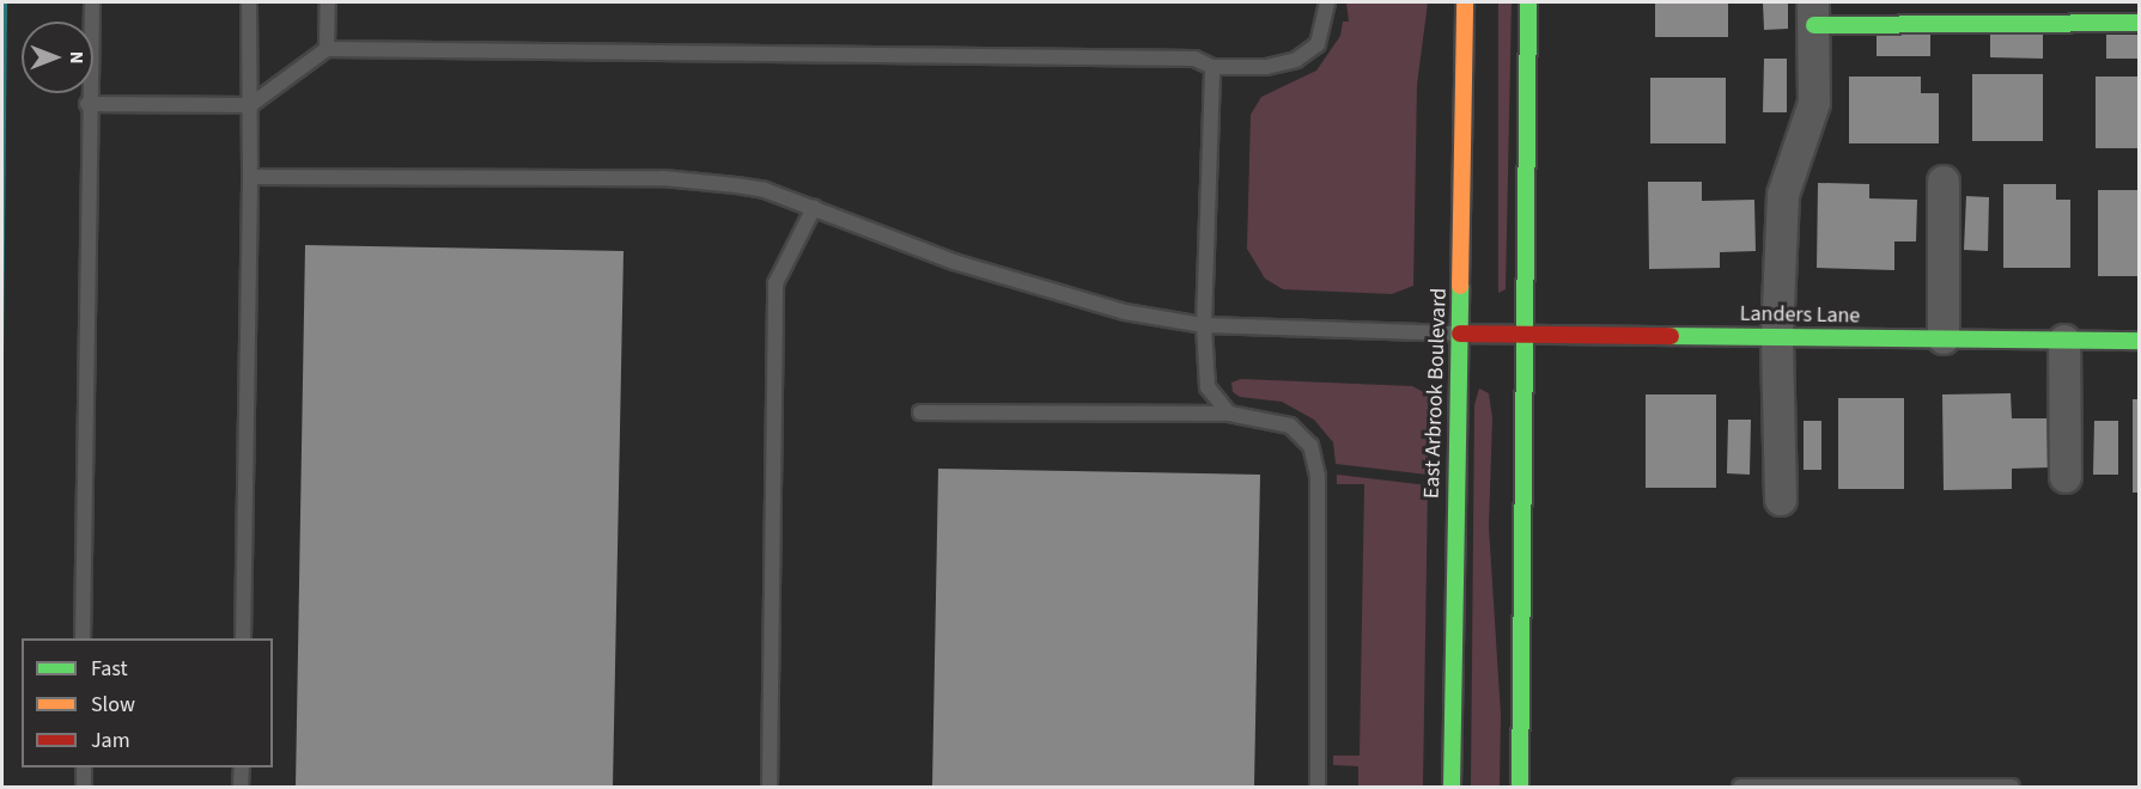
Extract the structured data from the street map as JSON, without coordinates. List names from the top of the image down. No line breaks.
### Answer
{"streets":{"street":["Landers Lane","East Arbrook Boulevard"]},"crossings":[["Landers Lane","East Arbrook Boulevard"]],"legend":["Fast","Slow","Jam"],"north":"right"}
